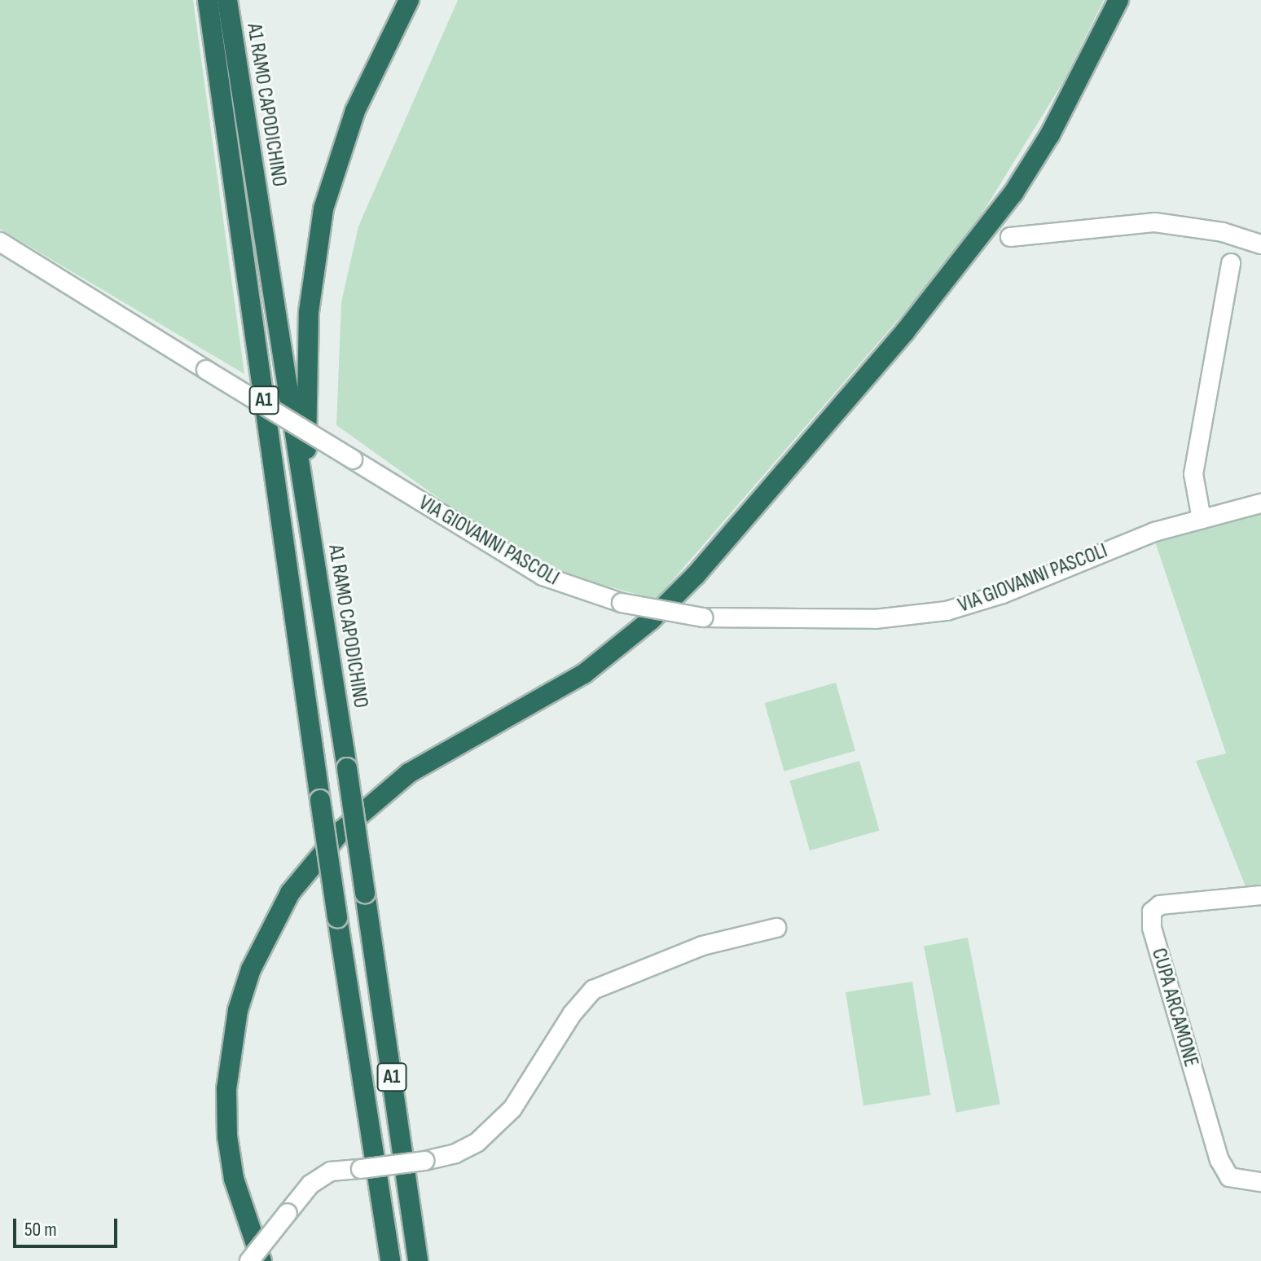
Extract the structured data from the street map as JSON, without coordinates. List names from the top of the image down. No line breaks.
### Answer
{"streets":{"highway":["A1 RAMO CAPODICHINO","A1"],"street":["VIA GIOVANNI PASCOLI","CUPA ARCAMONE"]},"scale_bar":"50 m"}
